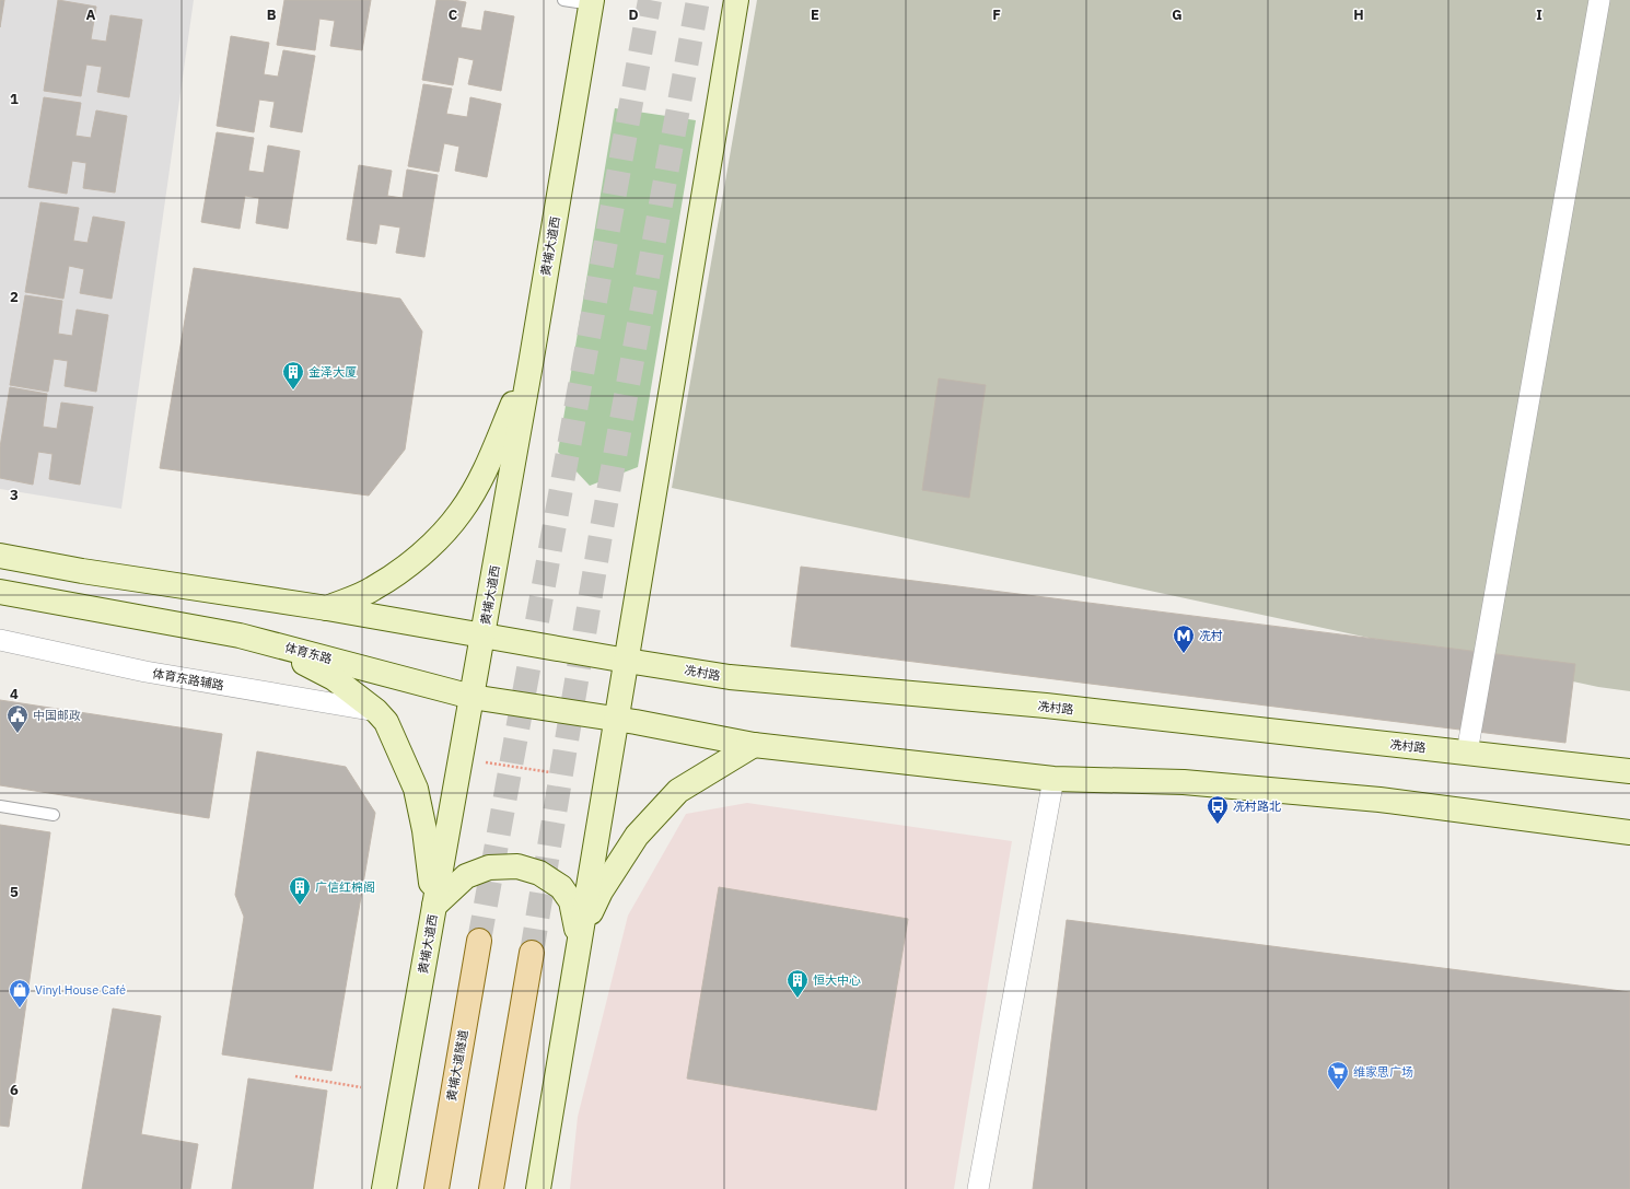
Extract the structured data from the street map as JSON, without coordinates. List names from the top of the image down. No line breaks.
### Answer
{"streets":{"main road":["黄埔大道西","体育东路","冼村路","黄埔大道隧道"],"street":["体育东路辅路"]},"crossings":[["黄埔大道西","体育东路"],["黄埔大道西","冼村路"]],"places":{"building":["金泽大厦","广信红棉阁","恒大中心"],"metro station":["冼村"],"public building":["中国邮政"],"bus stop":["冼村路北"],"shop":["Vinyl House Café"],"supermarket":["维家思广场"]},"grid":{"columns":["A","B","C","D","E","F","G","H","I"],"rows":["1","2","3","4","5","6"]}}
